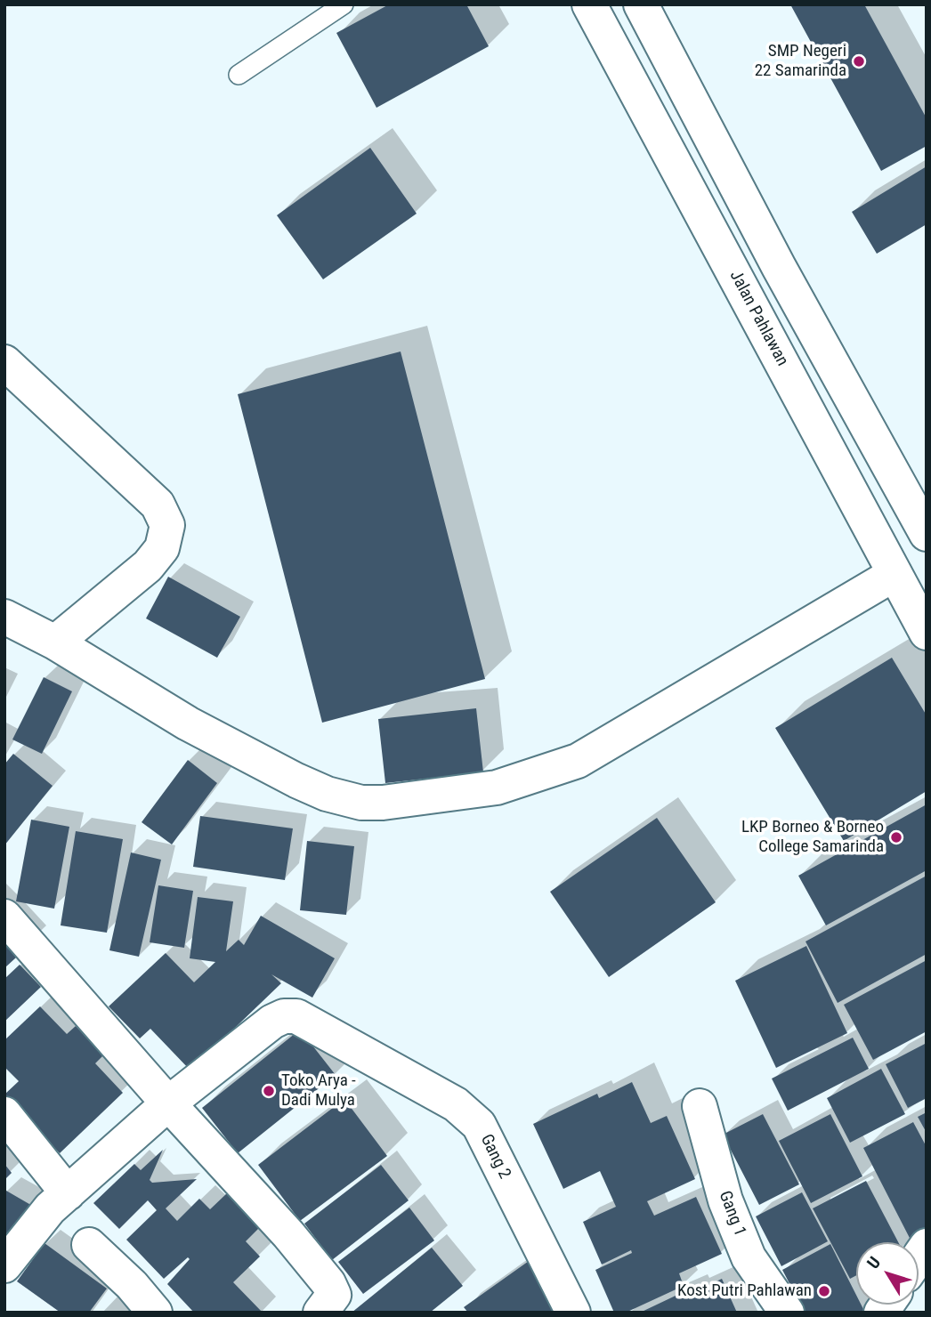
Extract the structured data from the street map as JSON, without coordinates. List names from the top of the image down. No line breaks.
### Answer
{"streets":{"street":["Jalan Pahlawan","Gang 2","Gang 1"]},"places":["SMP Negeri 22 Samarinda","LKP Borneo & Borneo College Samarinda","Toko Arya - Dadi Mulya","Kost Putri Pahlawan"],"north":"top left"}
